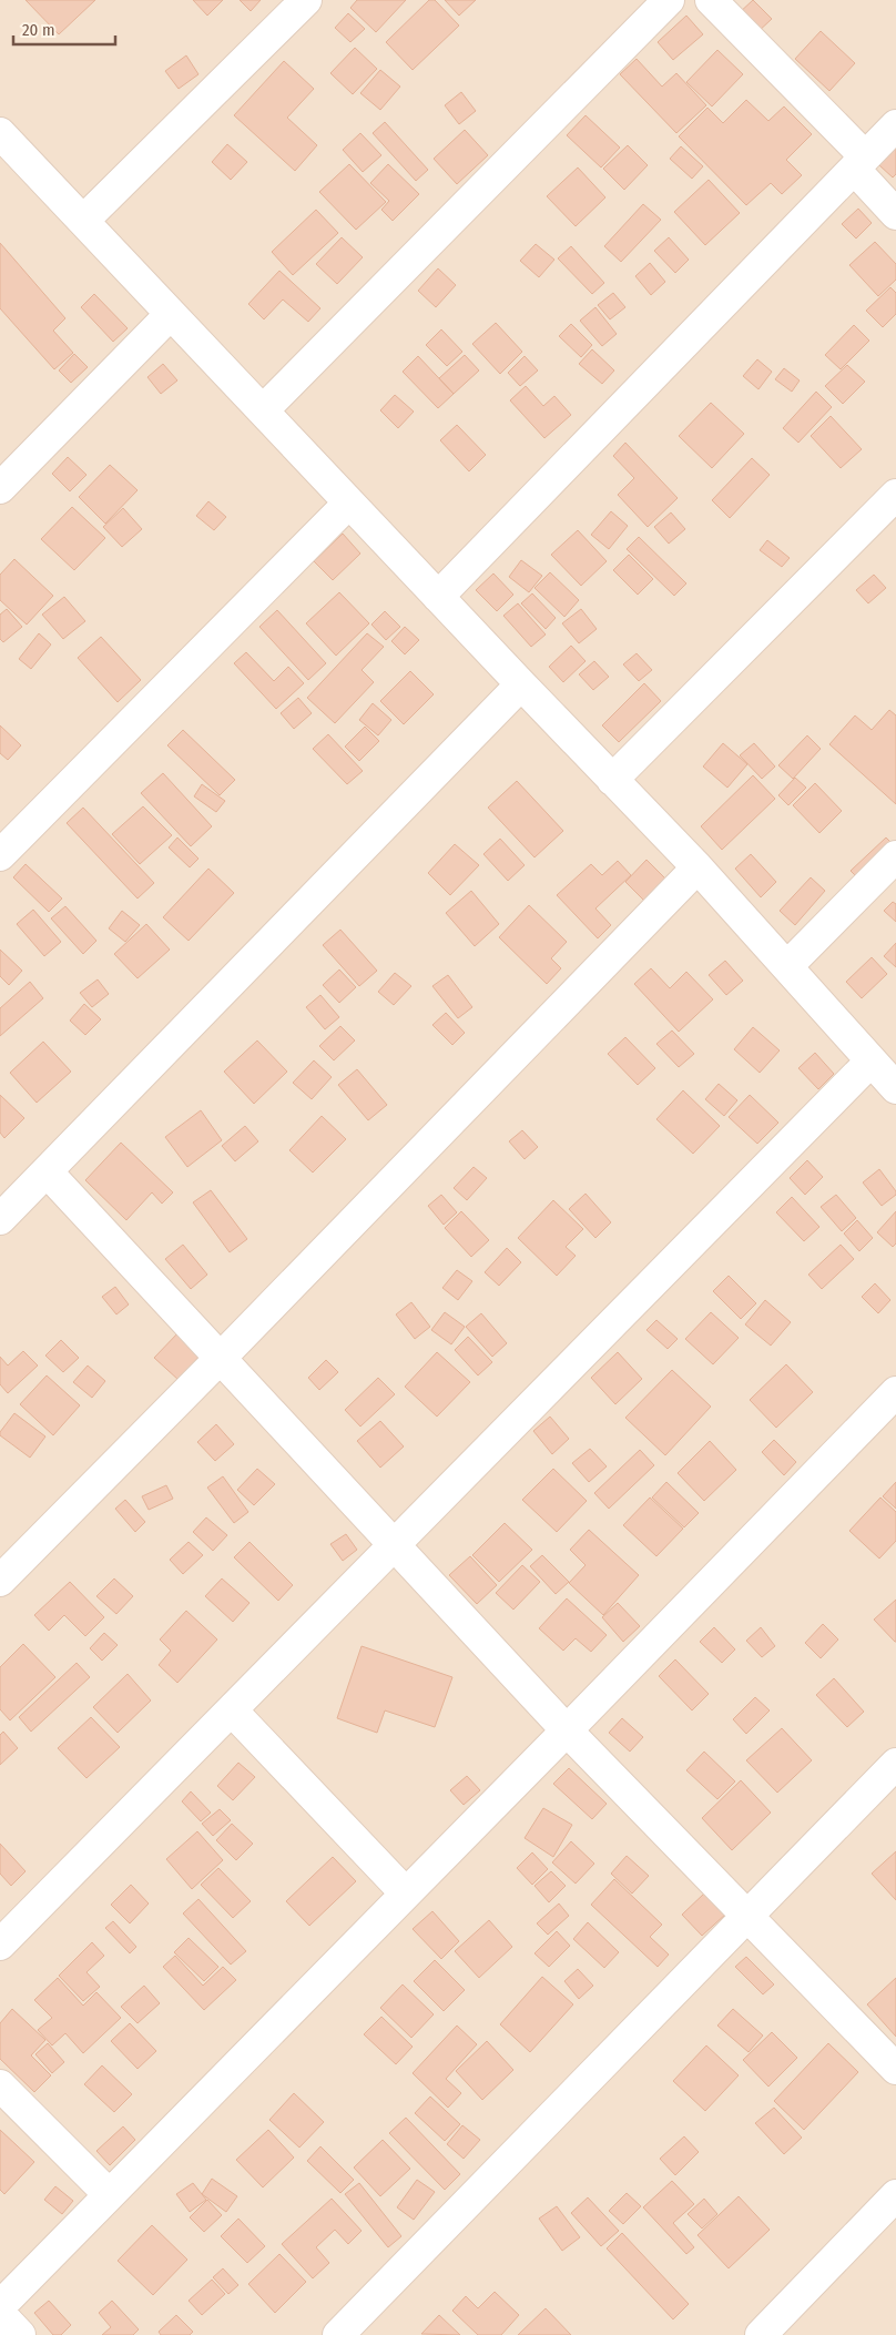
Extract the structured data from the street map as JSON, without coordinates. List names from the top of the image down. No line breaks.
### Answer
{"scale_bar":"20 m"}
